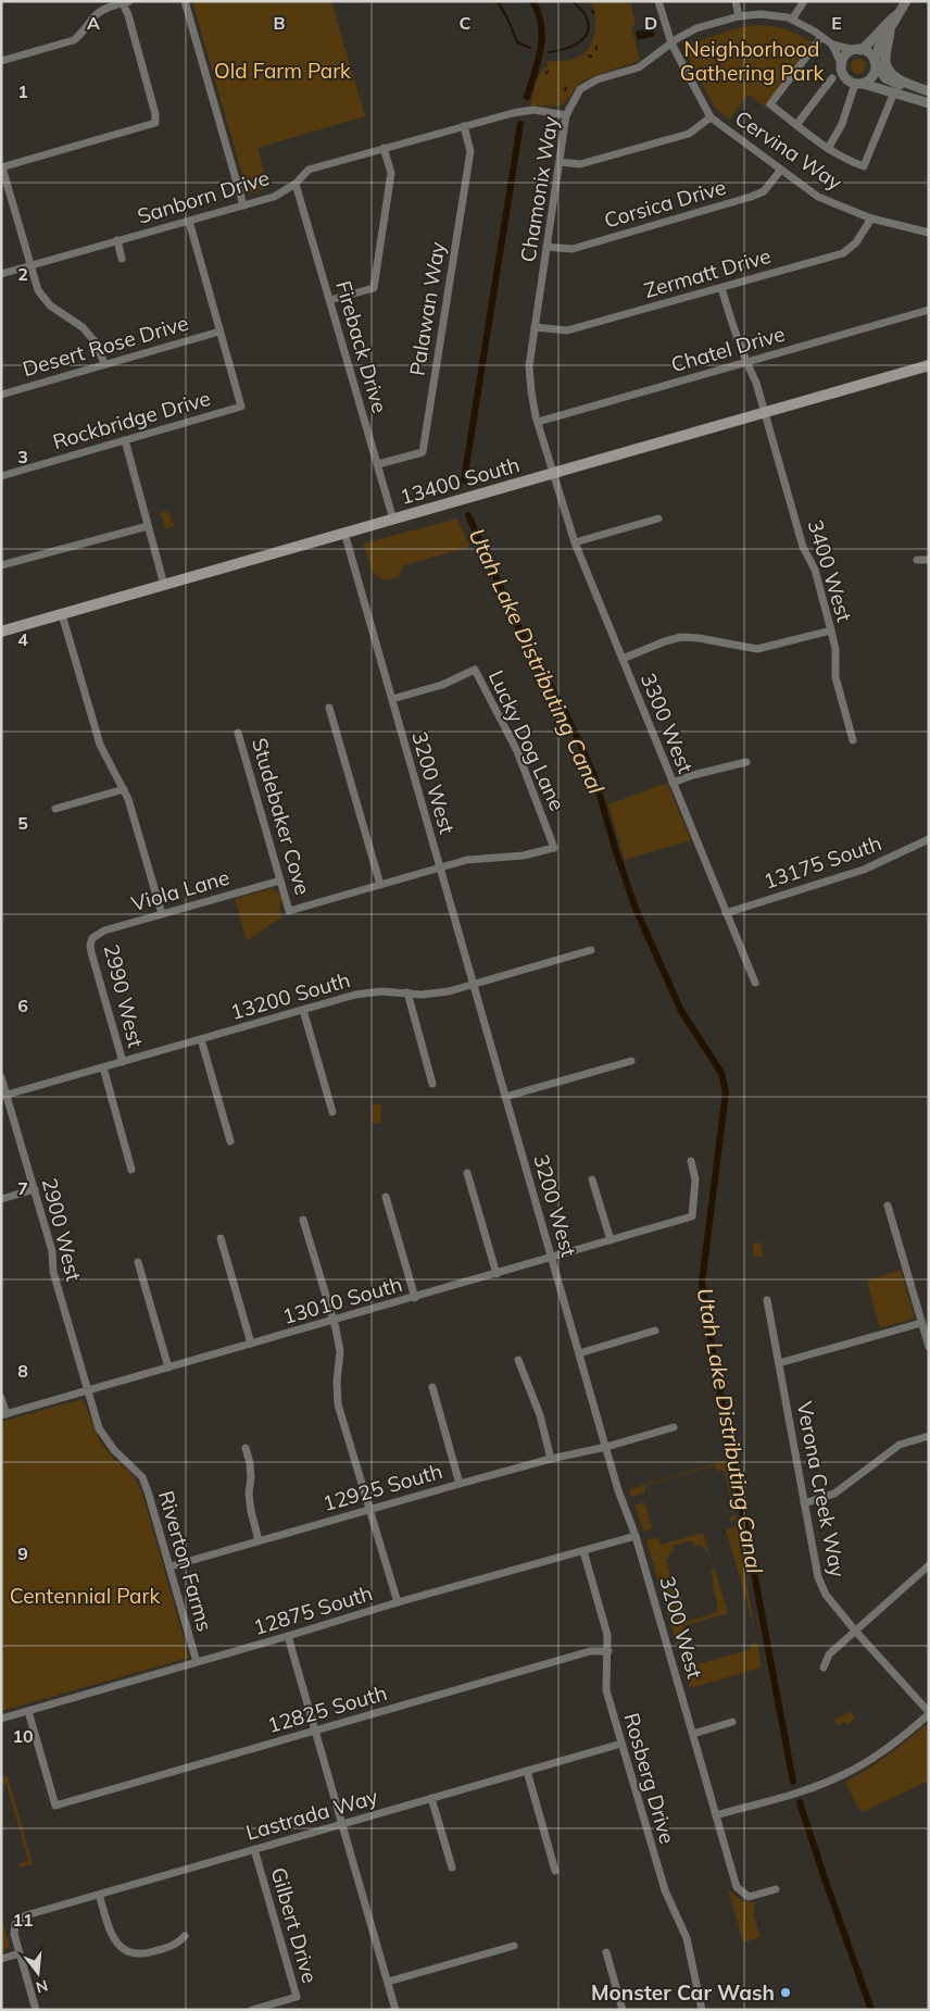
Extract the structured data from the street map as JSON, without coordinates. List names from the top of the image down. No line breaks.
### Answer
{"streets":{"main road":["13400 South"],"street":["Cervina Way","Chamonix Way","Sanborn Drive","Corsica Drive","Zermatt Drive","Palawan Way","Desert Rose Drive","Fireback Drive","Chatel Drive","Rockbridge Drive","3400 West","3300 West","Lucky Dog Lane","3200 West","Studebaker Cove","13175 South","Viola Lane","2990 West","13200 South","2900 West","13010 South","12925 South","Verona Creek Way","Riverton Farms","12875 South","12825 South","Rosberg Drive","Lastrada Way","Gilbert Drive"]},"crossings":[["Cervina Way","Chamonix Way"],["Cervina Way","Corsica Drive"],["Cervina Way","Zermatt Drive"],["Chamonix Way","Sanborn Drive"],["Chamonix Way","Corsica Drive"],["Chamonix Way","Zermatt Drive"],["Chamonix Way","Chatel Drive"],["Chamonix Way","13400 South"],["Chamonix Way","3300 West"],["Sanborn Drive","Palawan Way"],["Sanborn Drive","Fireback Drive"],["Zermatt Drive","3400 West"],["Palawan Way","Fireback Drive"],["Desert Rose Drive","Rockbridge Drive"],["Fireback Drive","13400 South"],["Chatel Drive","3400 West"],["13400 South","3400 West"],["13400 South","3300 West"],["13400 South","3200 West"],["3300 West","13175 South"],["Lucky Dog Lane","3200 West"],["3200 West","13200 South"],["3200 West","13010 South"],["3200 West","12925 South"],["3200 West","12875 South"],["Studebaker Cove","Viola Lane"],["Viola Lane","2990 West"],["2990 West","13200 South"],["13200 South","2900 West"],["2900 West","13010 South"],["2900 West","Riverton Farms"],["13010 South","Riverton Farms"],["12925 South","Riverton Farms"],["Riverton Farms","12875 South"],["12875 South","12825 South"],["12875 South","Rosberg Drive"],["12825 South","Rosberg Drive"],["Rosberg Drive","Lastrada Way"],["Lastrada Way","Gilbert Drive"]],"water":["Utah Lake Distributing Canal"],"parks":["Neighborhood Gathering Park","Old Farm Park","Centennial Park"],"places":["Monster Car Wash"],"north":"bottom","grid":{"columns":["A","B","C","D","E"],"rows":["1","2","3","4","5","6","7","8","9","10","11"]}}
